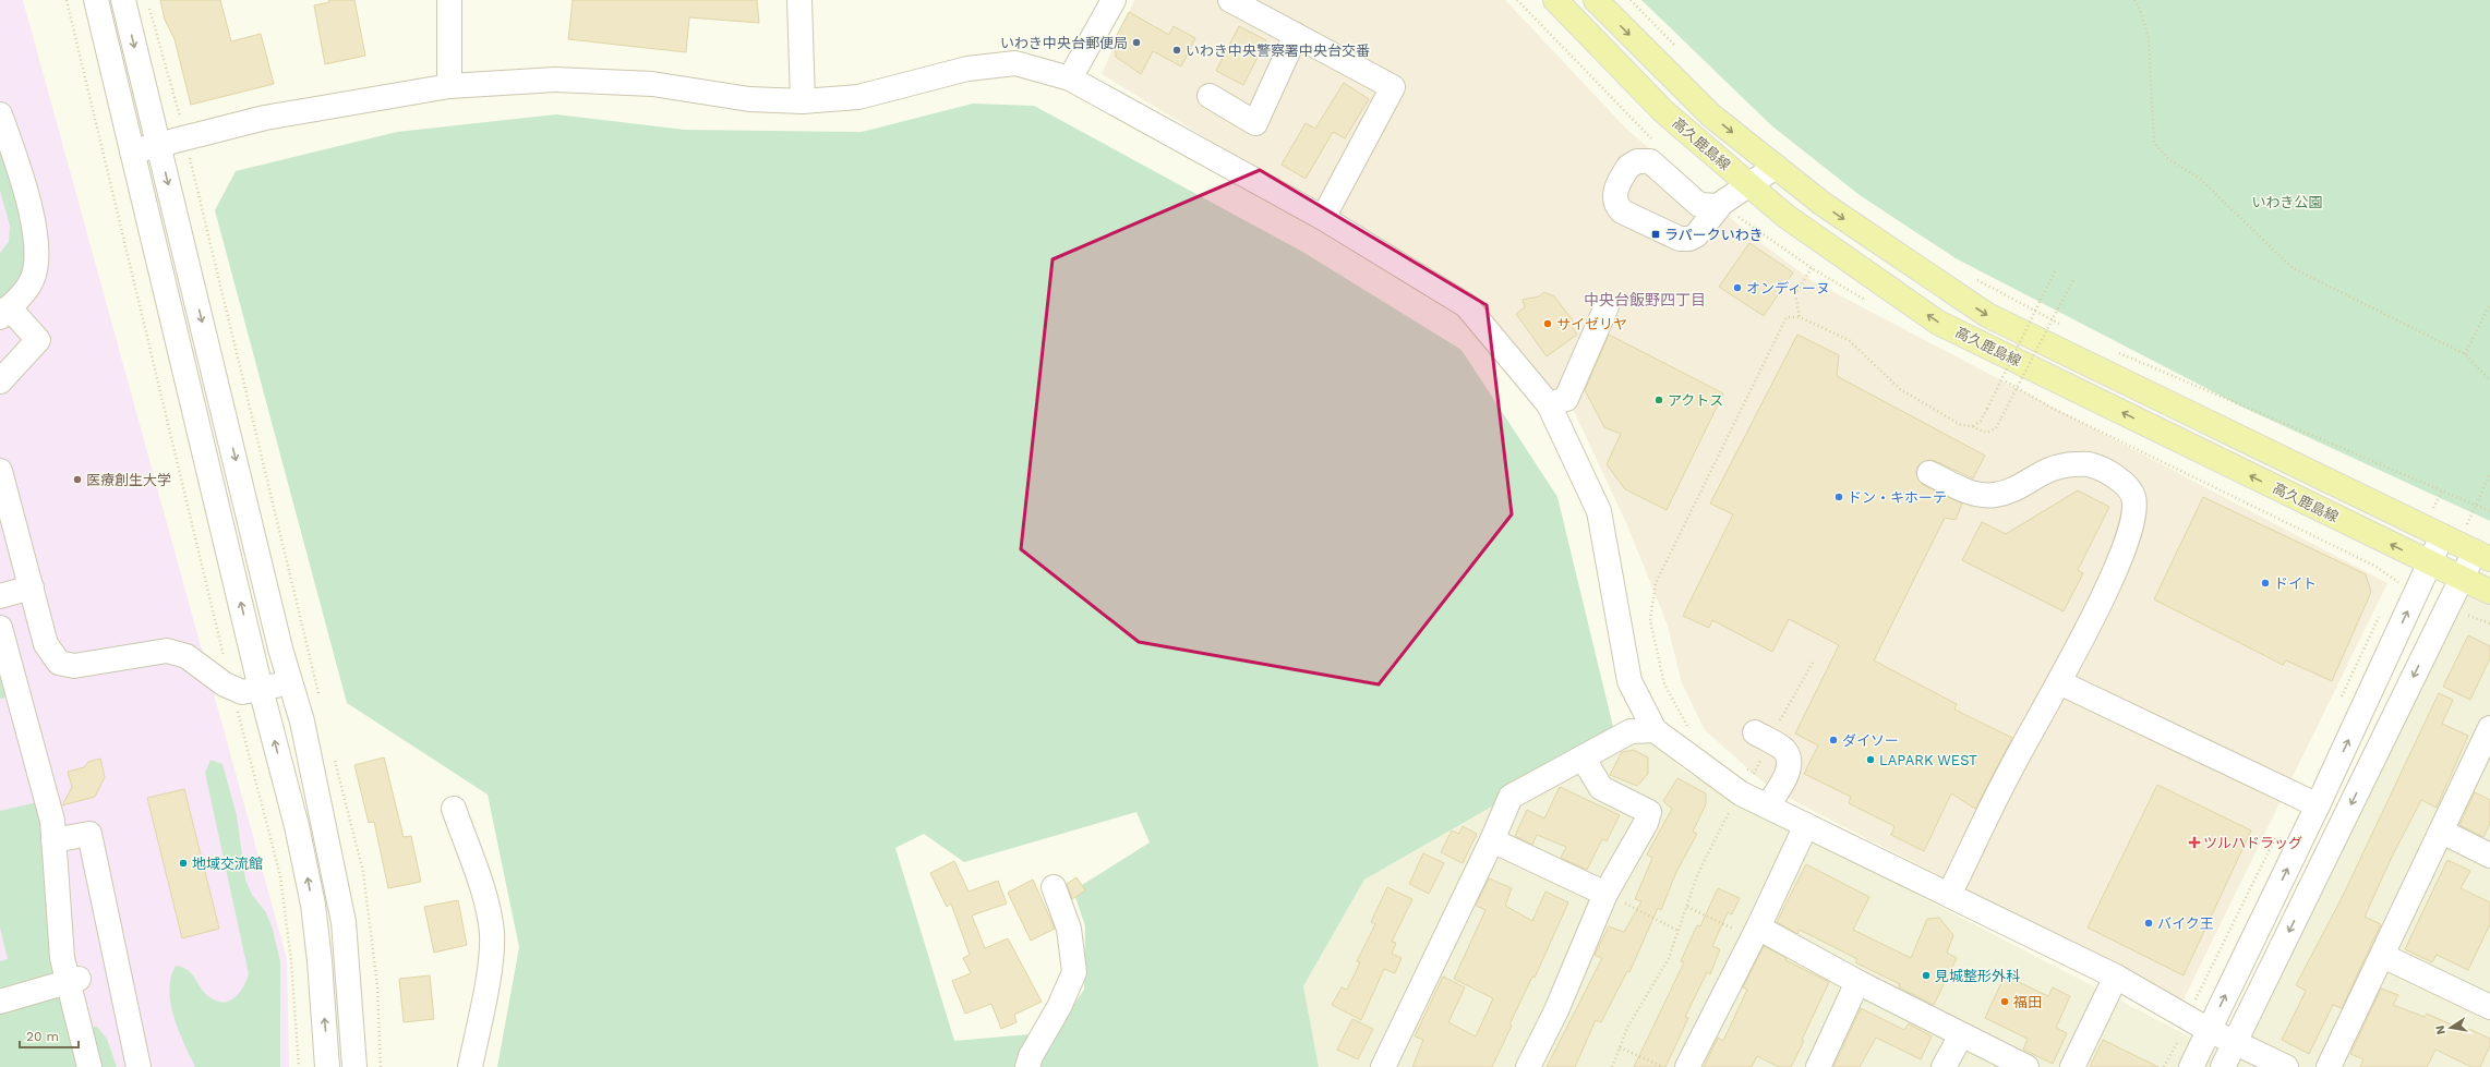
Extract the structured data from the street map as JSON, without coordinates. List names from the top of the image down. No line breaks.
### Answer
{"streets":{"main road":["高久鹿島線"]},"districts":["中央台飯野四丁目"],"parks":["いわき公園"],"places":{"other":["いわき中央台郵便局","いわき中央警察署中央台交番","オンディーヌ","サイゼリヤ","アクトス","医療創生大学","ドン・キホーテ","ドイト","ダイソー","LAPARK WEST","地域交流館","バイク王","見城整形外科","福田"],"transit":["ラパークいわき"],"health":["ツルハドラッグ"]},"scale_bar":"20 m","north":"left"}
